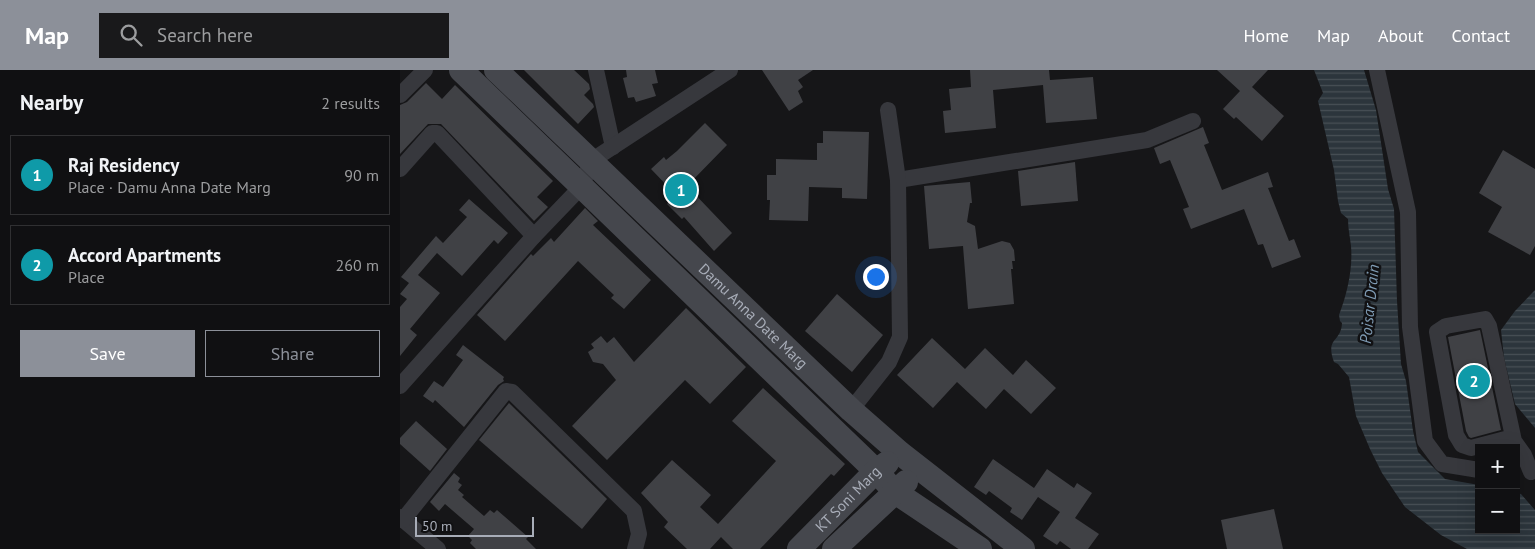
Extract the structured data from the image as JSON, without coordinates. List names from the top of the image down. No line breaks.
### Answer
{"streets":{"street":["Damu Anna Date Marg","KT Soni Marg"]},"crossings":[["Damu Anna Date Marg","KT Soni Marg"]],"water":["Poisar Drain"],"scale_bar":"50 m","page":{"header":"Map","search":"Search here","nav":["Home","Map","About","Contact"],"heading":["Nearby","2 results"],"list":[{"mark":"1","name":"Raj Residency","note":"Place · Damu Anna Date Marg","value":"90 m"},{"mark":"2","name":"Accord Apartments","note":"Place","value":"260 m"}],"pins":["1","2"],"buttons":["Save","Share"],"map_buttons":["+","−"],"scale":"50 m"}}
